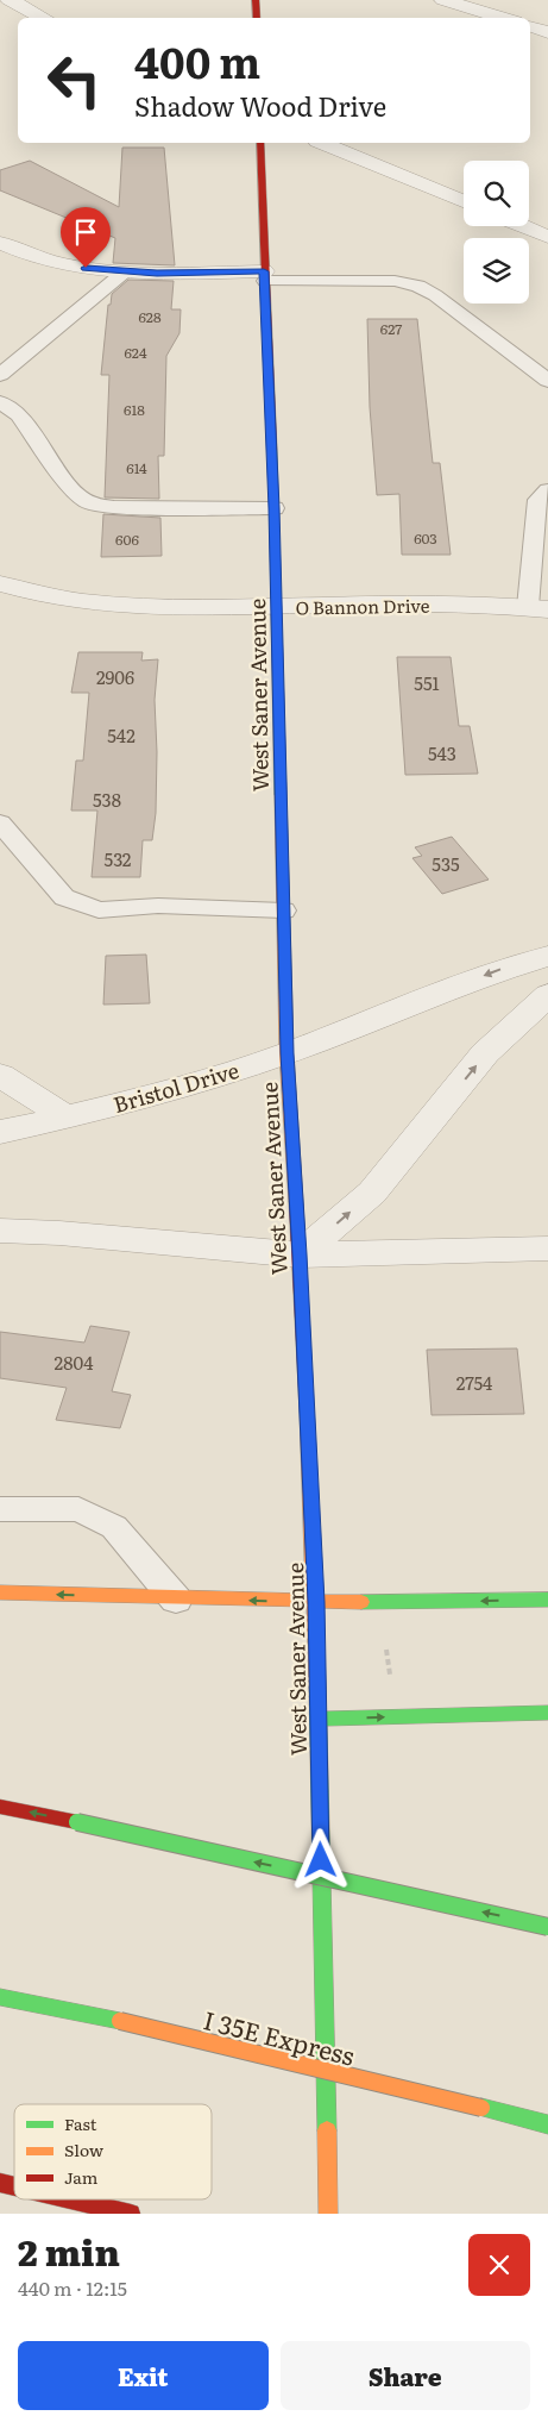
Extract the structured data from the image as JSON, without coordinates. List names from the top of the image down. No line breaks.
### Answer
{"streets":{"main road":["West Saner Avenue","I 35E Express"],"street":["O Bannon Drive","Bristol Drive"]},"crossings":[["O Bannon Drive","West Saner Avenue"],["West Saner Avenue","Bristol Drive"]],"house_numbers":["628","627","624","618","614","603","606","2906","551","542","543","538","532","535","2804","2754"],"legend":["Fast","Slow","Jam"],"page":{"turn":["400 m","Shadow Wood Drive"],"heading":["2 min","440 m · 12:15"],"buttons":["Exit","Share"]}}
